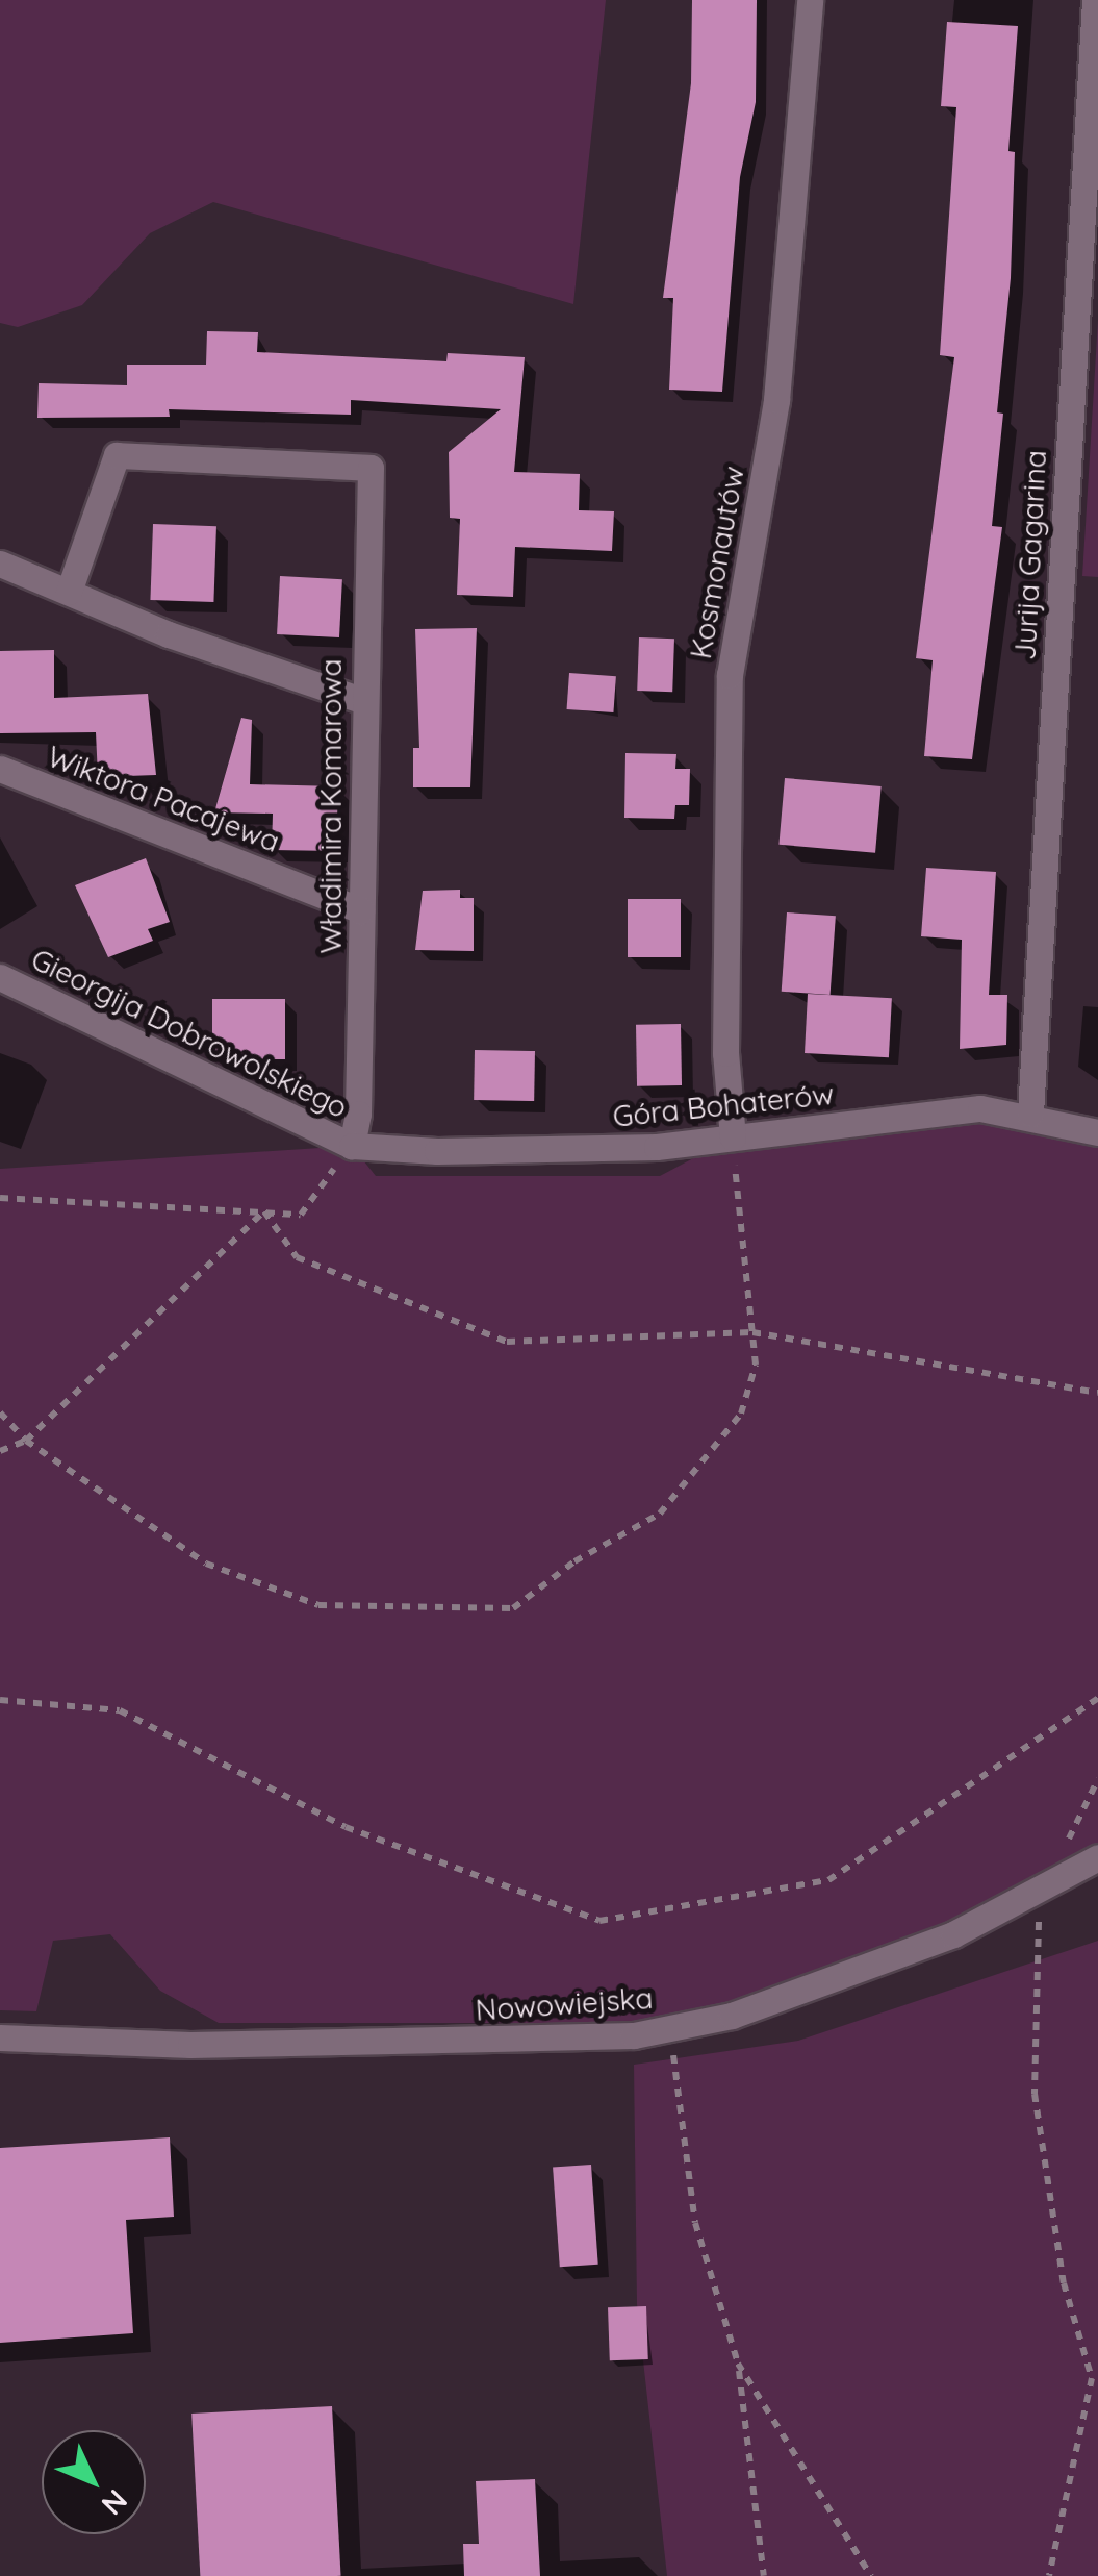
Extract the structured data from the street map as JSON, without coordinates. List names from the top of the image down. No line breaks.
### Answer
{"streets":{"street":["Jurija Gagarina","Kosmonautów","Wiktora Pacajewa","Władimira Komarowa","Gieorgija Dobrowolskiego","Góra Bohaterów","Nowowiejska"]},"crossings":[["Jurija Gagarina","Góra Bohaterów"],["Kosmonautów","Góra Bohaterów"],["Wiktora Pacajewa","Władimira Komarowa"],["Władimira Komarowa","Gieorgija Dobrowolskiego"],["Władimira Komarowa","Góra Bohaterów"],["Gieorgija Dobrowolskiego","Góra Bohaterów"]],"north":"bottom right"}
